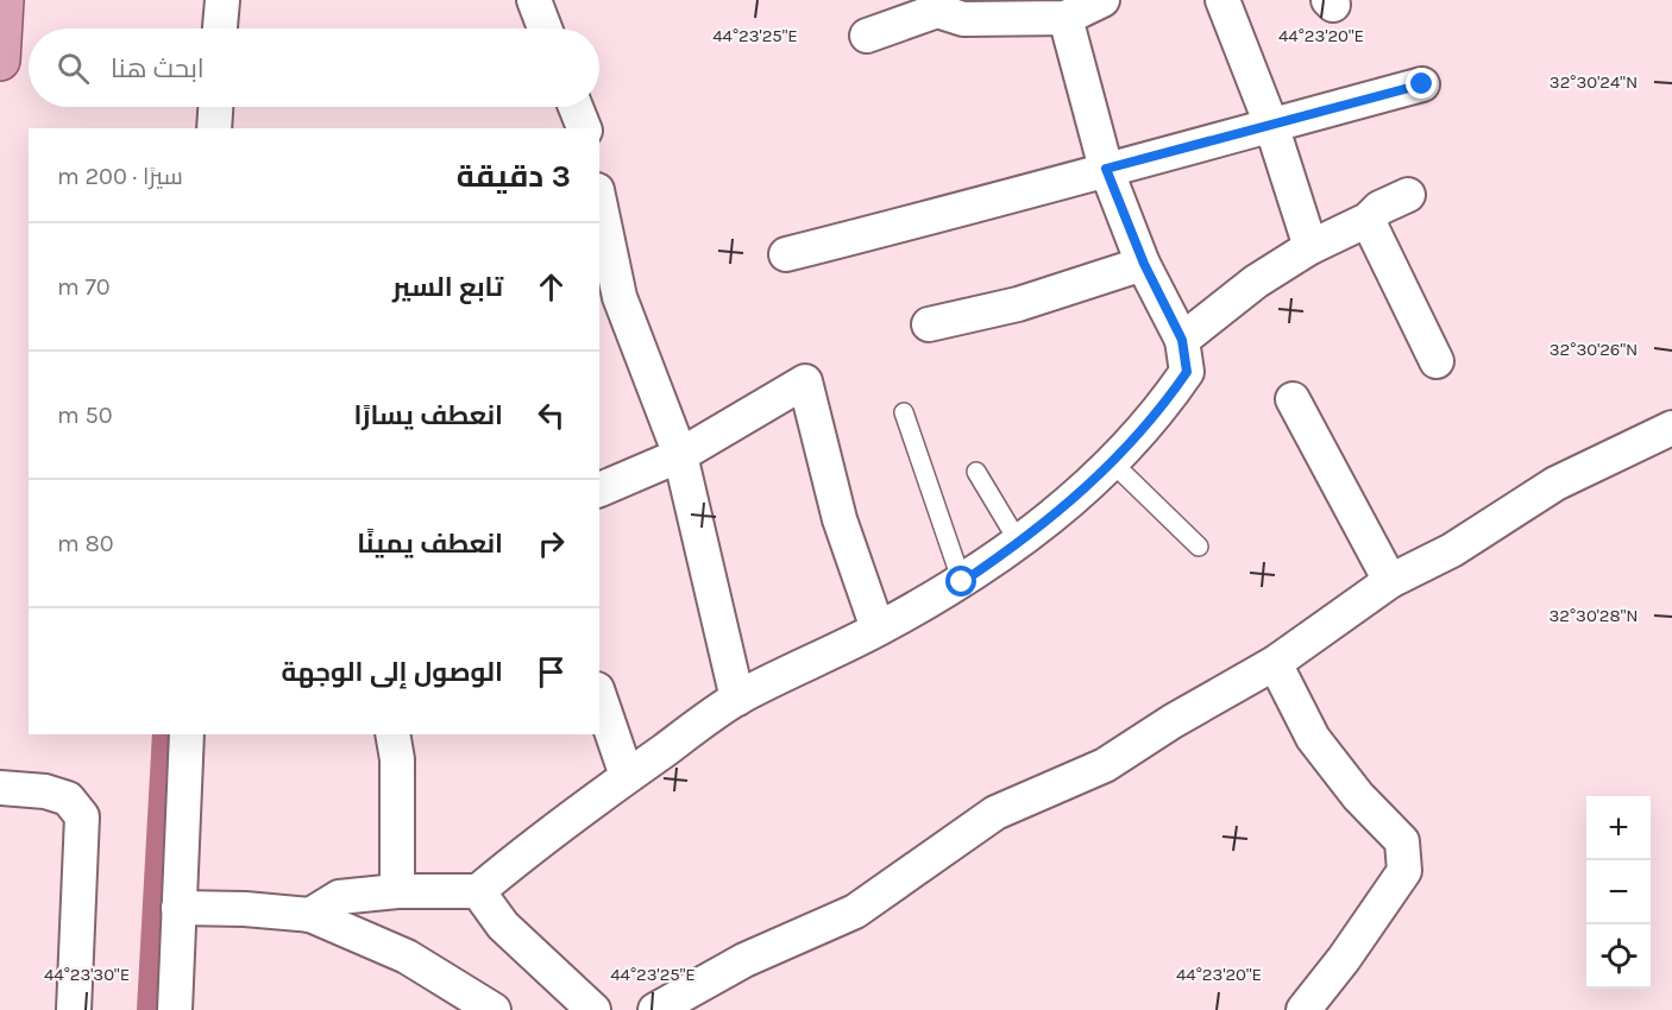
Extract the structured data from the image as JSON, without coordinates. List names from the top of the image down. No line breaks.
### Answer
{"page":{"search":"ابحث هنا","heading":["3 دقيقة","سيرًا · 200 m"],"list":[["تابع السير","70 m"],["انعطف يسارًا","50 m"],["انعطف يمينًا","80 m"],"الوصول إلى الوجهة"],"map_buttons":["+","−"]},"coordinates":["44°23'25\"E","44°23'20\"E","32°30'24\"N","32°30'26\"N","32°30'28\"N","44°23'30\"E"]}
